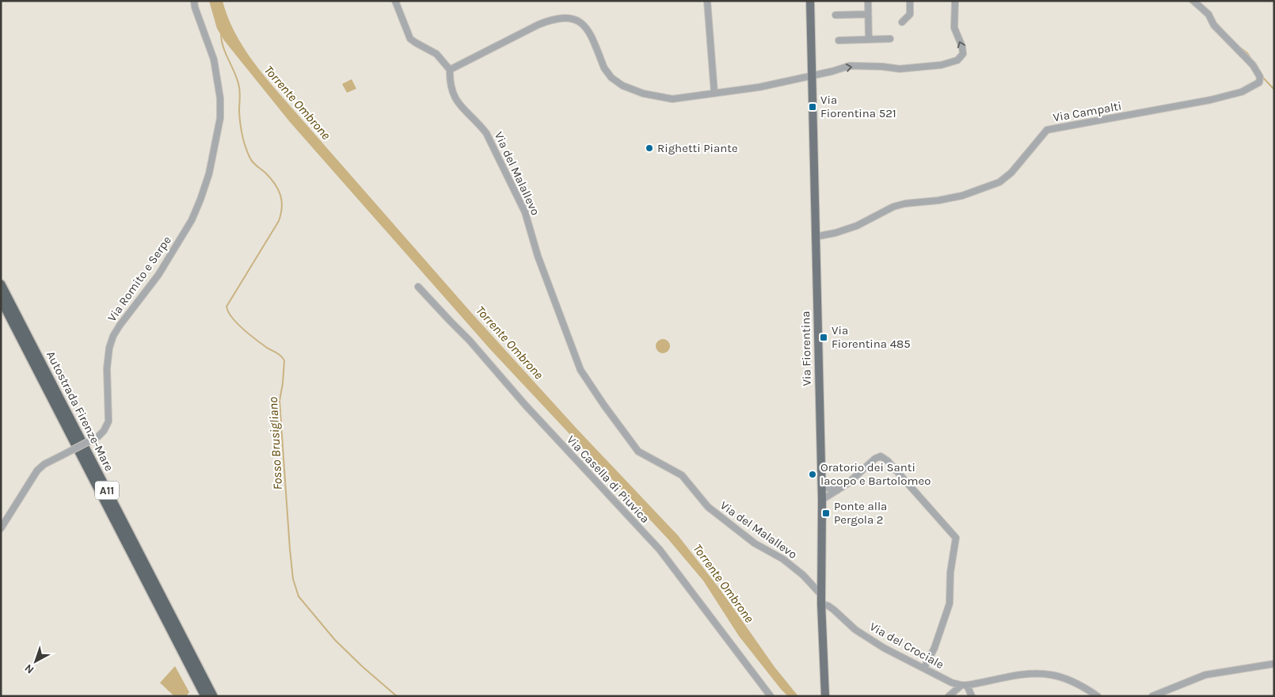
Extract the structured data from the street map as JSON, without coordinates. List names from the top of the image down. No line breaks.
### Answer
{"streets":{"highway":["Autostrada Firenze-Mare","A11"],"main road":["Via Fiorentina"],"street":["Via Campalti","Via del Malallevo","Via Romito e Serpe","Via Casella di Piuvica","Via del Crociale"]},"crossings":[["Via Campalti","Via Fiorentina"],["Via del Malallevo","Via Fiorentina"],["Via Fiorentina","Via del Crociale"]],"water":["Torrente Ombrone","Fosso Brusigliano"],"places":{"transit":["Via Fiorentina 521","Via Fiorentina 485","Ponte alla Pergola 2"],"other":["Righetti Piante","Oratorio dei Santi Iacopo e Bartolomeo"]},"north":"bottom left"}
